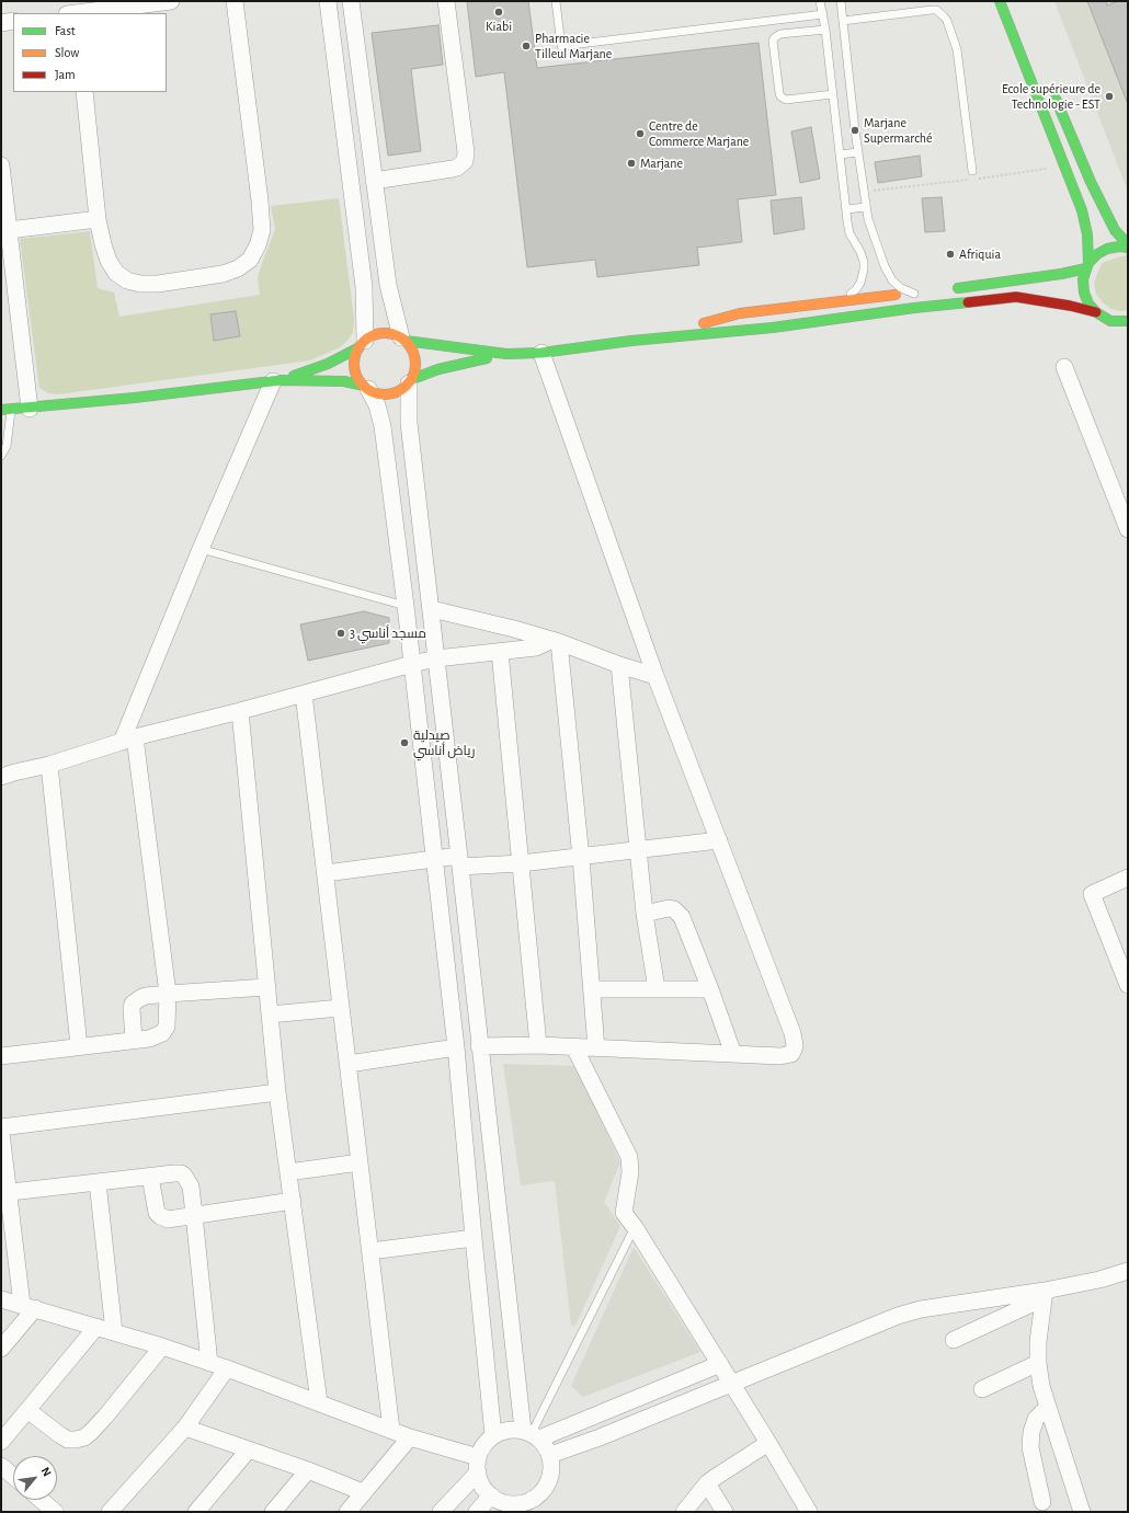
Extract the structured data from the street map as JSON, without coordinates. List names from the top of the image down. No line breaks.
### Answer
{"places":["Kiabi","Pharmacie Tilleul Marjane","Ecole supérieure de Technologie - EST","Marjane Supermarché","Centre de Commerce Marjane","Marjane","Afriquia","مسجد أناسي 3","صيدلية رياض أناسي"],"legend":["Fast","Slow","Jam"],"north":"top right"}
